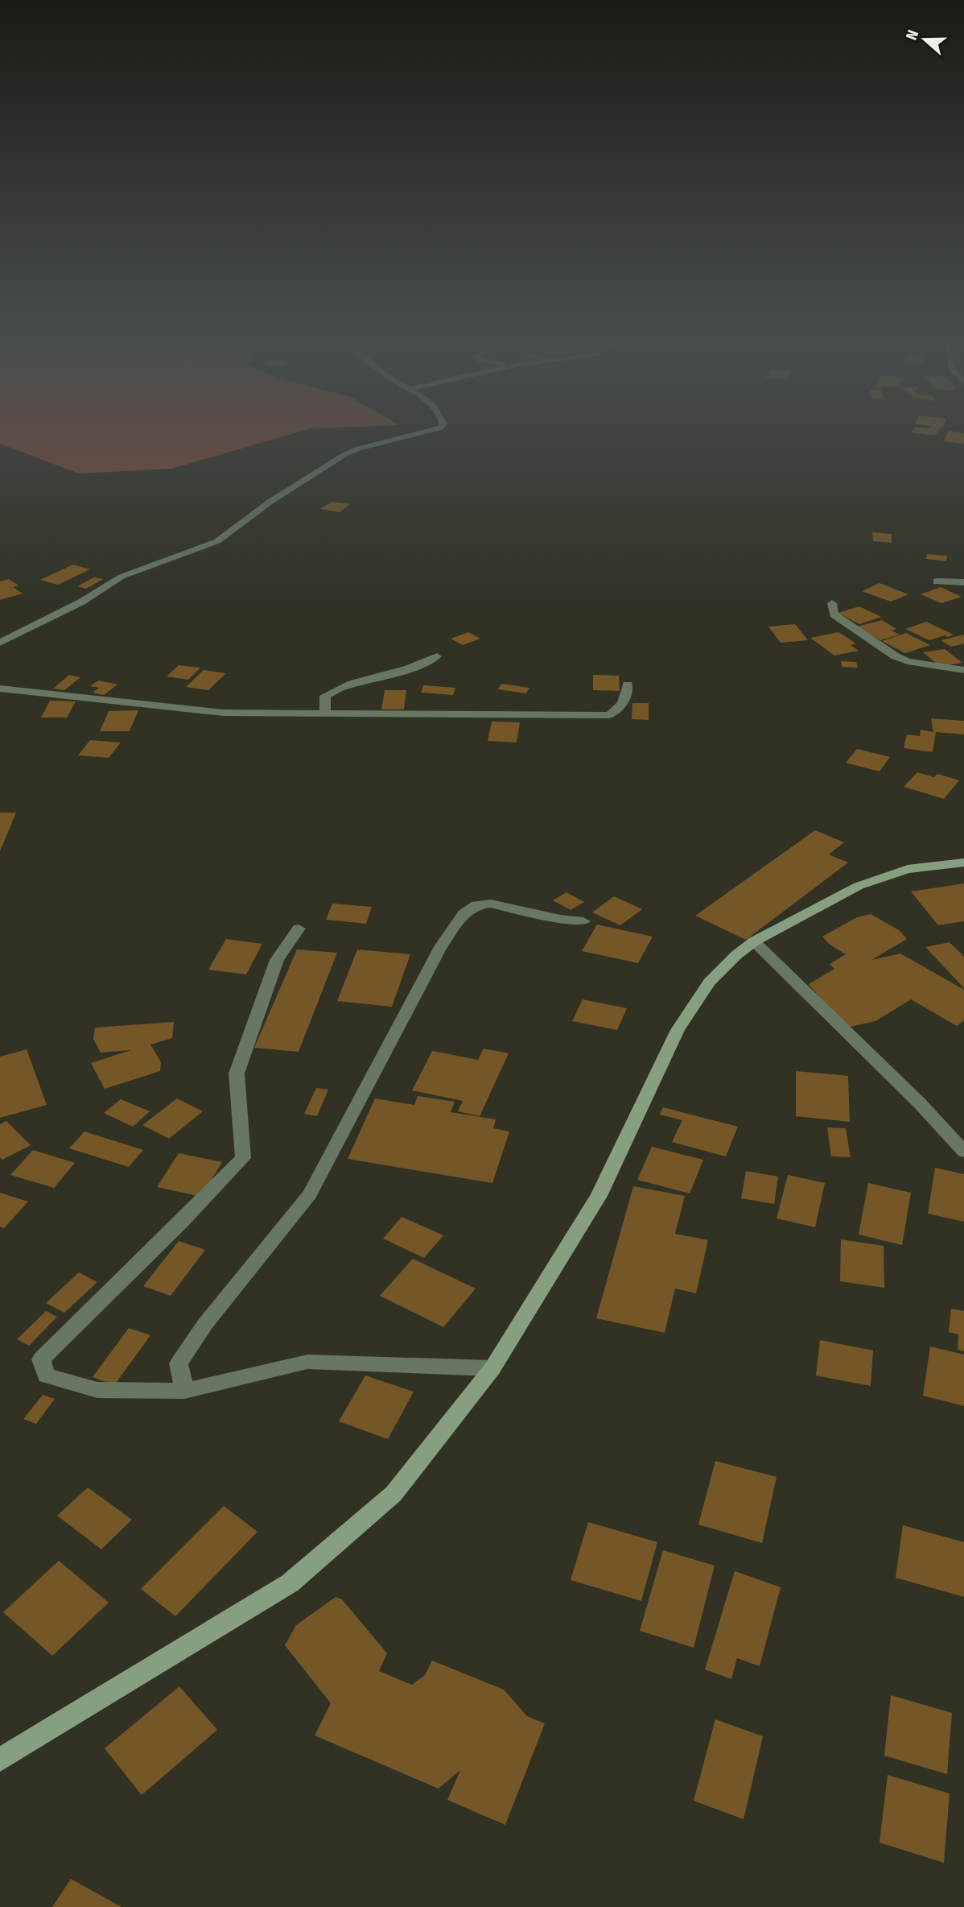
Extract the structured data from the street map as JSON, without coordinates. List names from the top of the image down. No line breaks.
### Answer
{"north":"left"}
